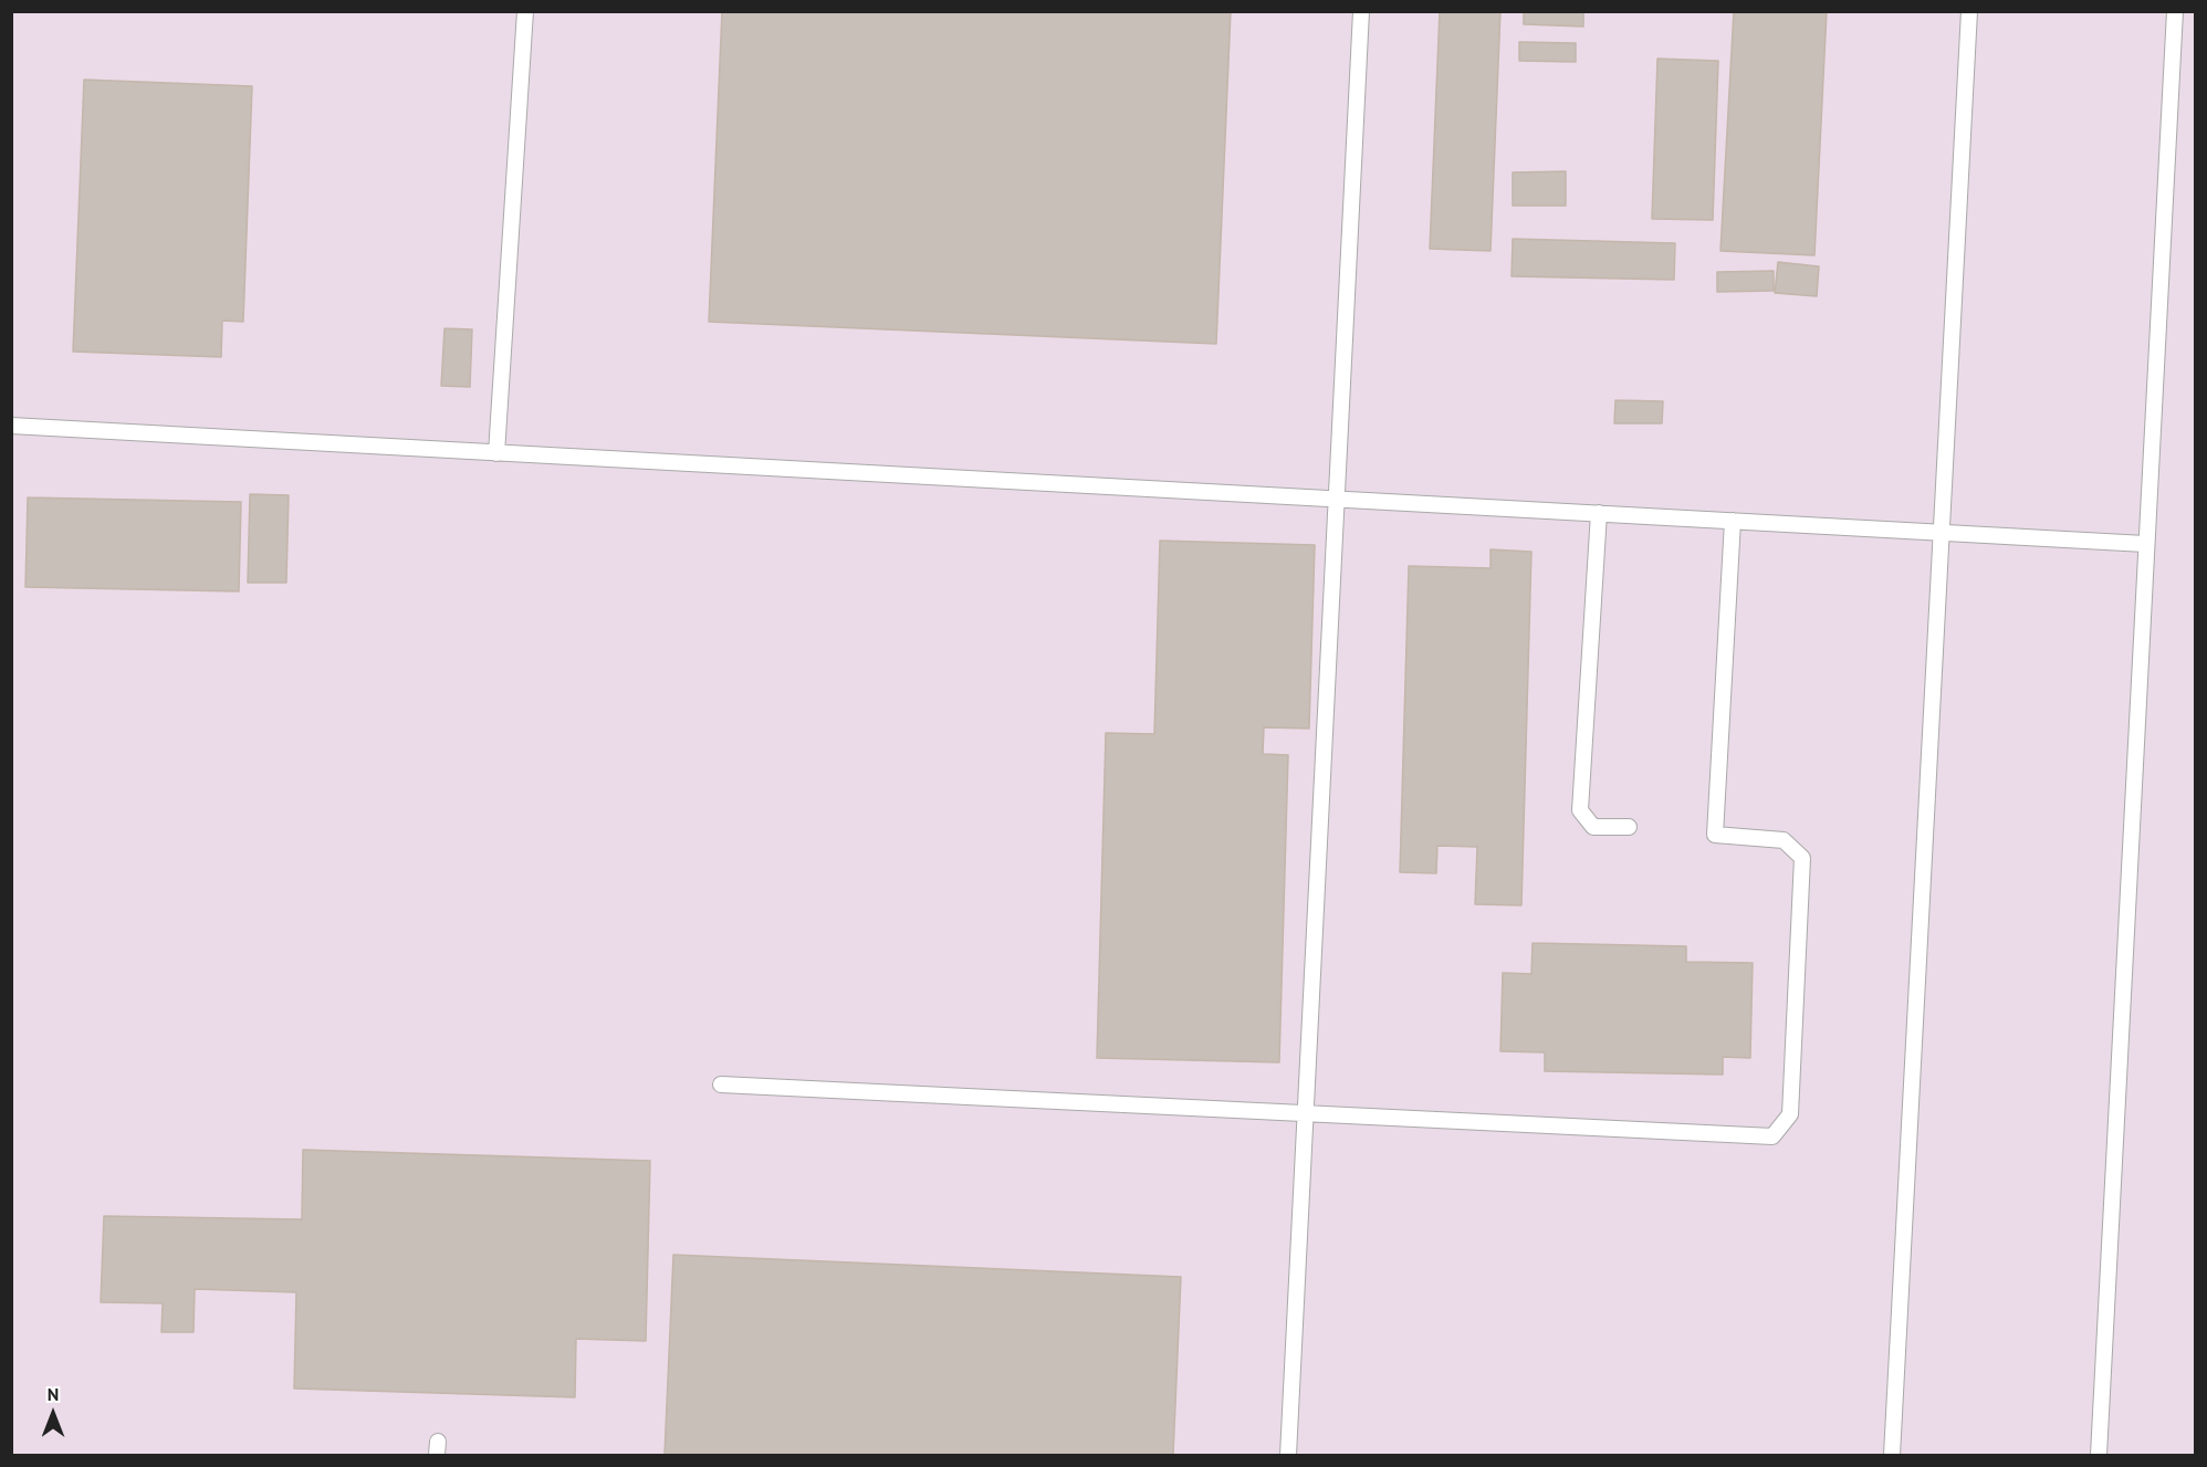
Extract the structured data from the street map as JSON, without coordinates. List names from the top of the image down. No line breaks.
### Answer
{"north":"top"}
